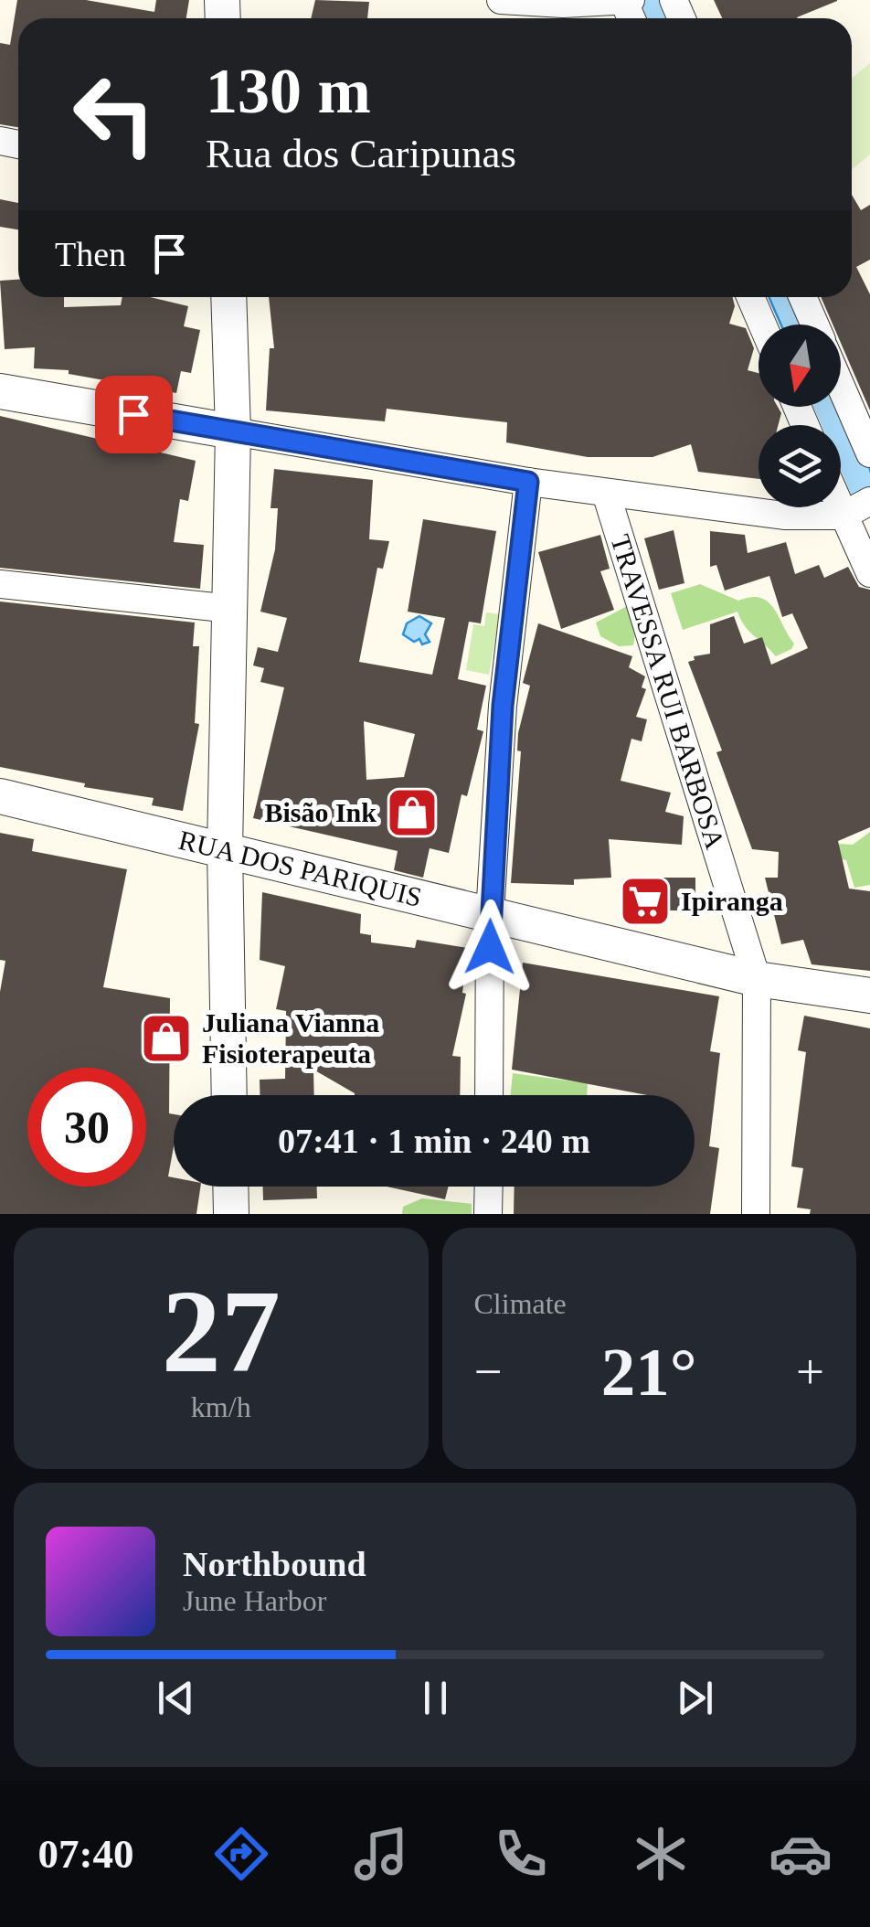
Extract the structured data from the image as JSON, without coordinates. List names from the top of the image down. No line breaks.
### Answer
{"streets":{"street":["TRAVESSA RUI BARBOSA","RUA DOS PARIQUIS"]},"crossings":[["TRAVESSA RUI BARBOSA","RUA DOS PARIQUIS"]],"places":{"shop":["Bisão Ink","Juliana Vianna Fisioterapeuta"],"supermarket":["Ipiranga"]},"north":"bottom","page":{"turn":["130 m","Rua dos Caripunas"],"then":"Then","limit":"30","trip":"07:41 · 1 min · 240 m","tile":[["27","km/h"],"Climate"],"heat":["−","21°","+"],"song":["Northbound","June Harbor"],"tabs":"07:40"}}
